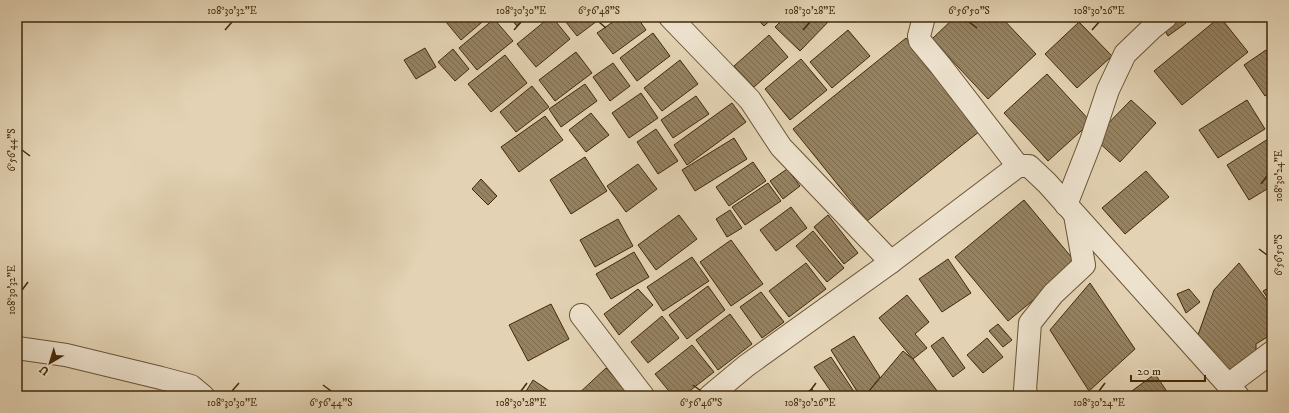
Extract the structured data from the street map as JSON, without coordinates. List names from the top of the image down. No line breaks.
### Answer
{"scale_bar":"20 m","north":"bottom left","coordinates":["108°30'32\"E","108°30'30\"E","6°56'48\"S","108°30'28\"E","6°56'50\"S","108°30'26\"E","6°56'44\"S","108°30'24\"E","6°56'46\"S"]}
